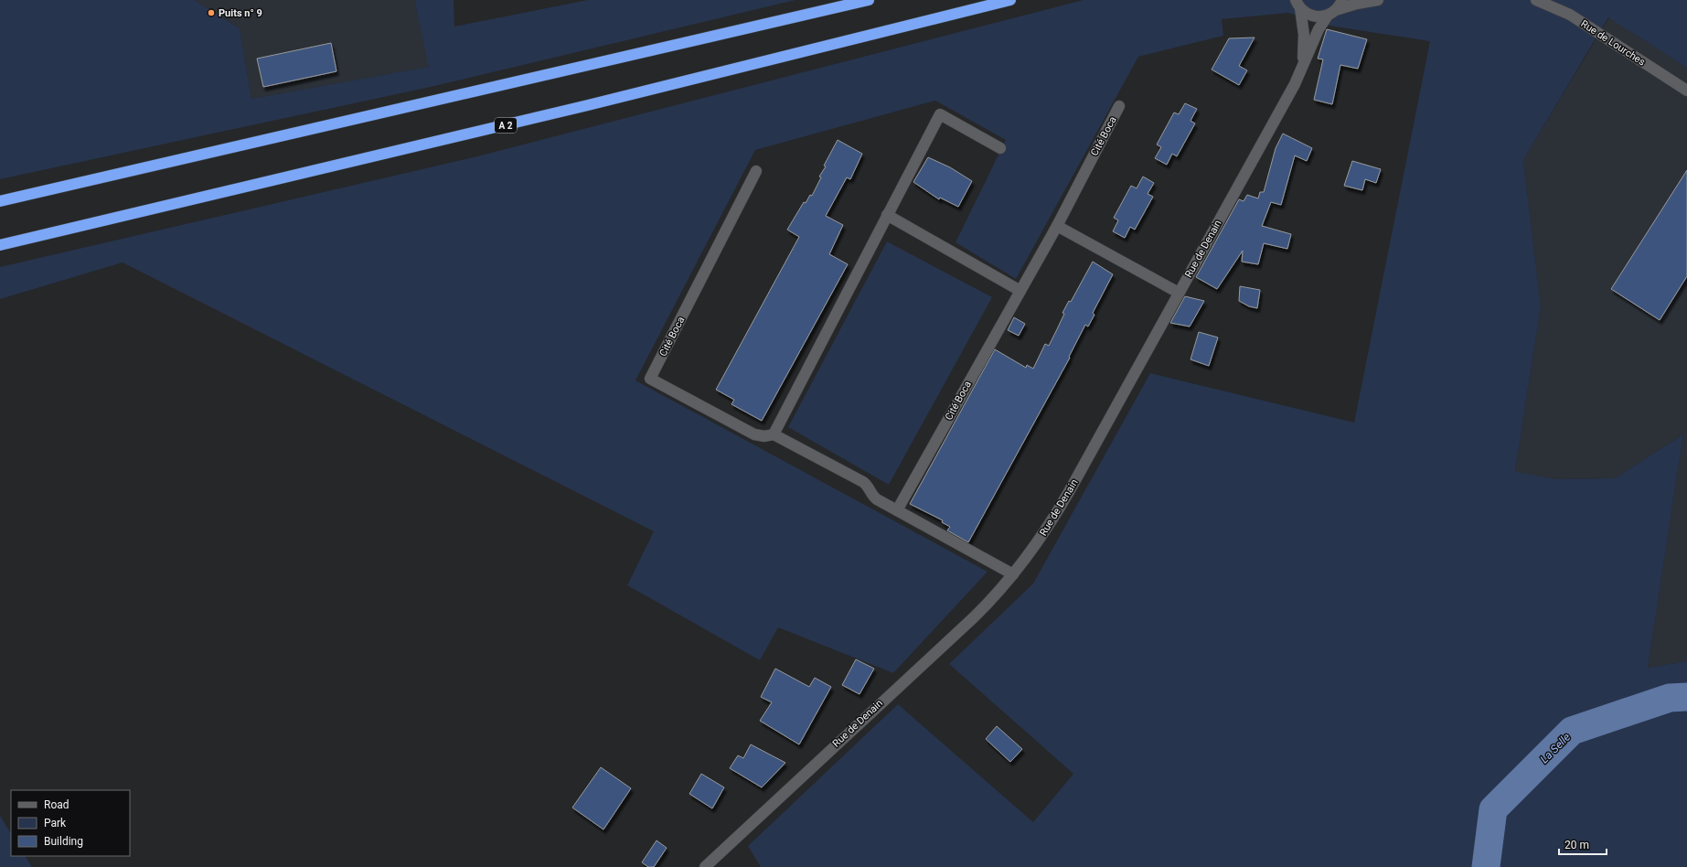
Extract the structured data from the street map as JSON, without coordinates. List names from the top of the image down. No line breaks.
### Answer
{"streets":{"highway":["A 2"],"street":["Rue de Lourches","Cité Boca","Rue de Denain"]},"crossings":[["Cité Boca","Rue de Denain"]],"water":["La Selle"],"places":["Puits n° 9"],"legend":["Road","Park","Building"],"scale_bar":"20 m"}
